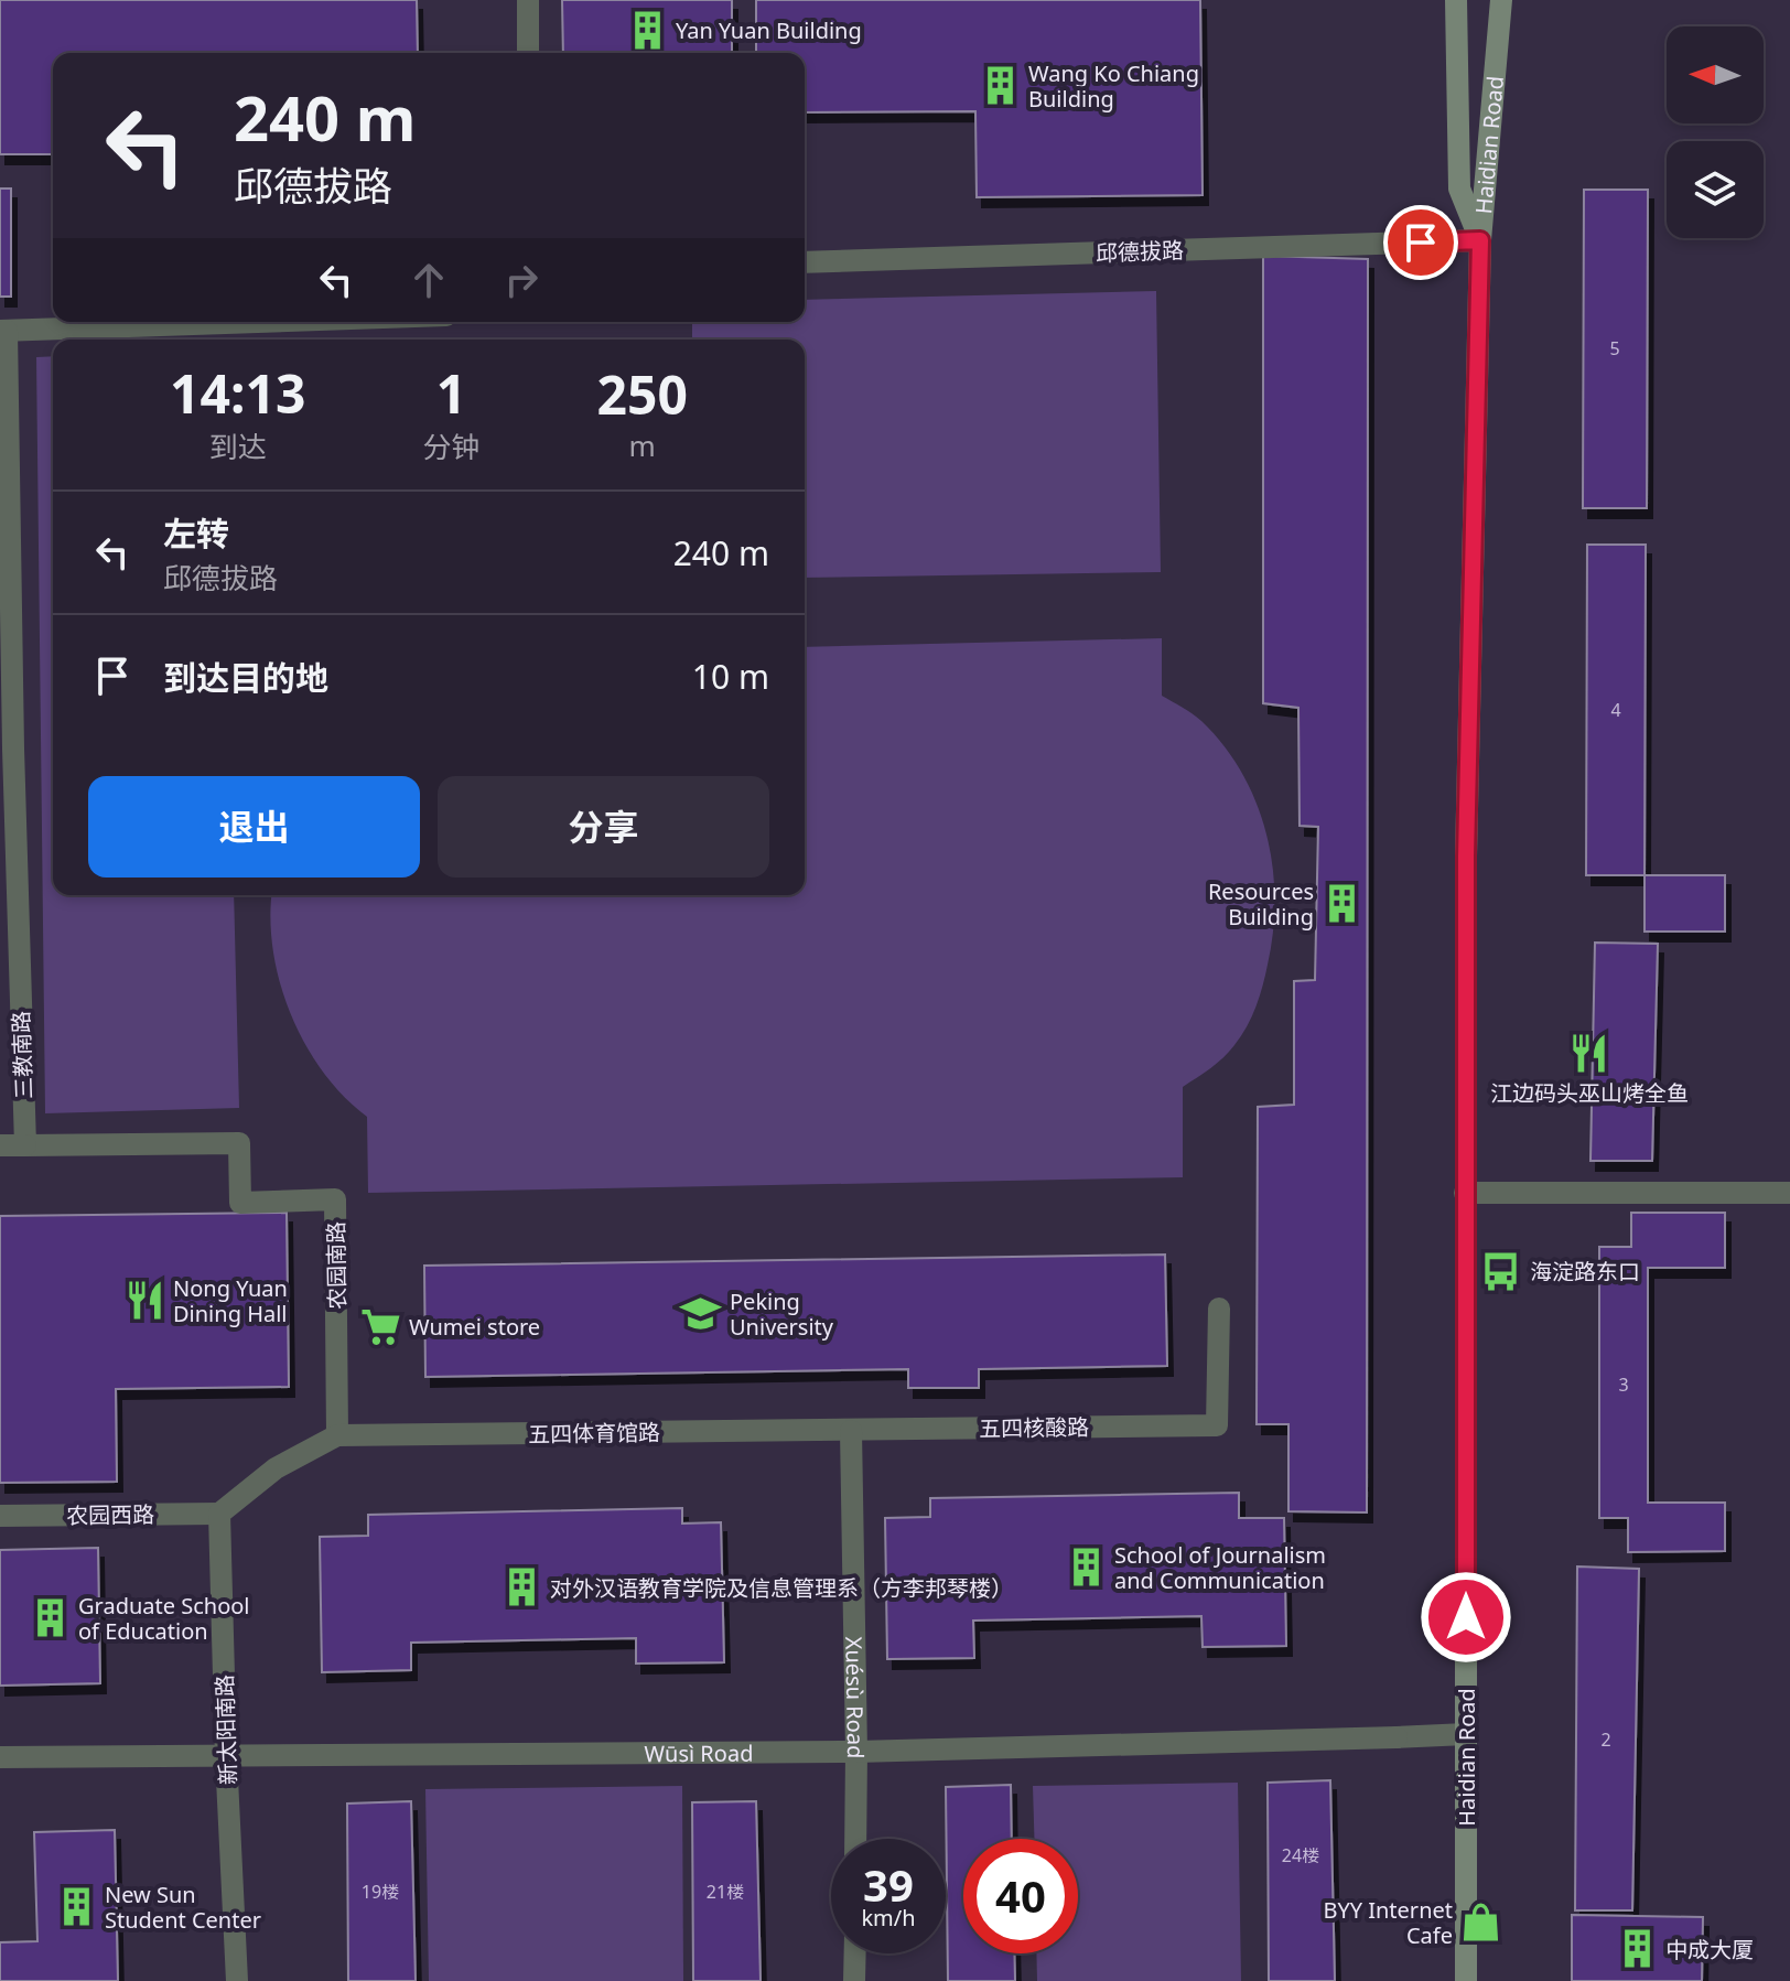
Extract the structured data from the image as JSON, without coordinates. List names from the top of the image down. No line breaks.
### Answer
{"streets":{"street":["Haidian Road","邱德拔路","三教南路","农园南路","五四核酸路","五四体育馆路","农园西路","Xuésù Road","新太阳南路","Wūsì Road"]},"crossings":[["Haidian Road","邱德拔路"],["Haidian Road","Wūsì Road"],["三教南路","农园南路"],["农园南路","五四体育馆路"],["五四核酸路","五四体育馆路"],["五四核酸路","Xuésù Road"],["五四体育馆路","Xuésù Road"],["农园西路","新太阳南路"],["Xuésù Road","Wūsì Road"],["新太阳南路","Wūsì Road"]],"places":{"building":["Yan Yuan Building","Wang Ko Chiang Building","Resources Building","School of Journalism and Communication","对外汉语教育学院及信息管理系（方李邦琴楼）","Graduate School of Education","New Sun Student Center","中成大厦"],"restaurant":["江边码头巫山烤全鱼","Nong Yuan Dining Hall"],"bus stop":["海淀路东口"],"school or university":["Peking University"],"supermarket":["Wumei store"],"shop":["BYY Internet Cafe"]},"house_numbers":["5","4","3","2","24楼","19楼","21楼"],"north":"left","page":{"turn":["240 m","邱德拔路"],"eta":["14:13","到达","1","分钟","250","m"],"list":[{"name":"左转","note":"邱德拔路","value":"240 m"},{"name":"到达目的地","value":"10 m"}],"buttons":["退出","分享"],"speed":"39 km/h","limit":"40"}}
